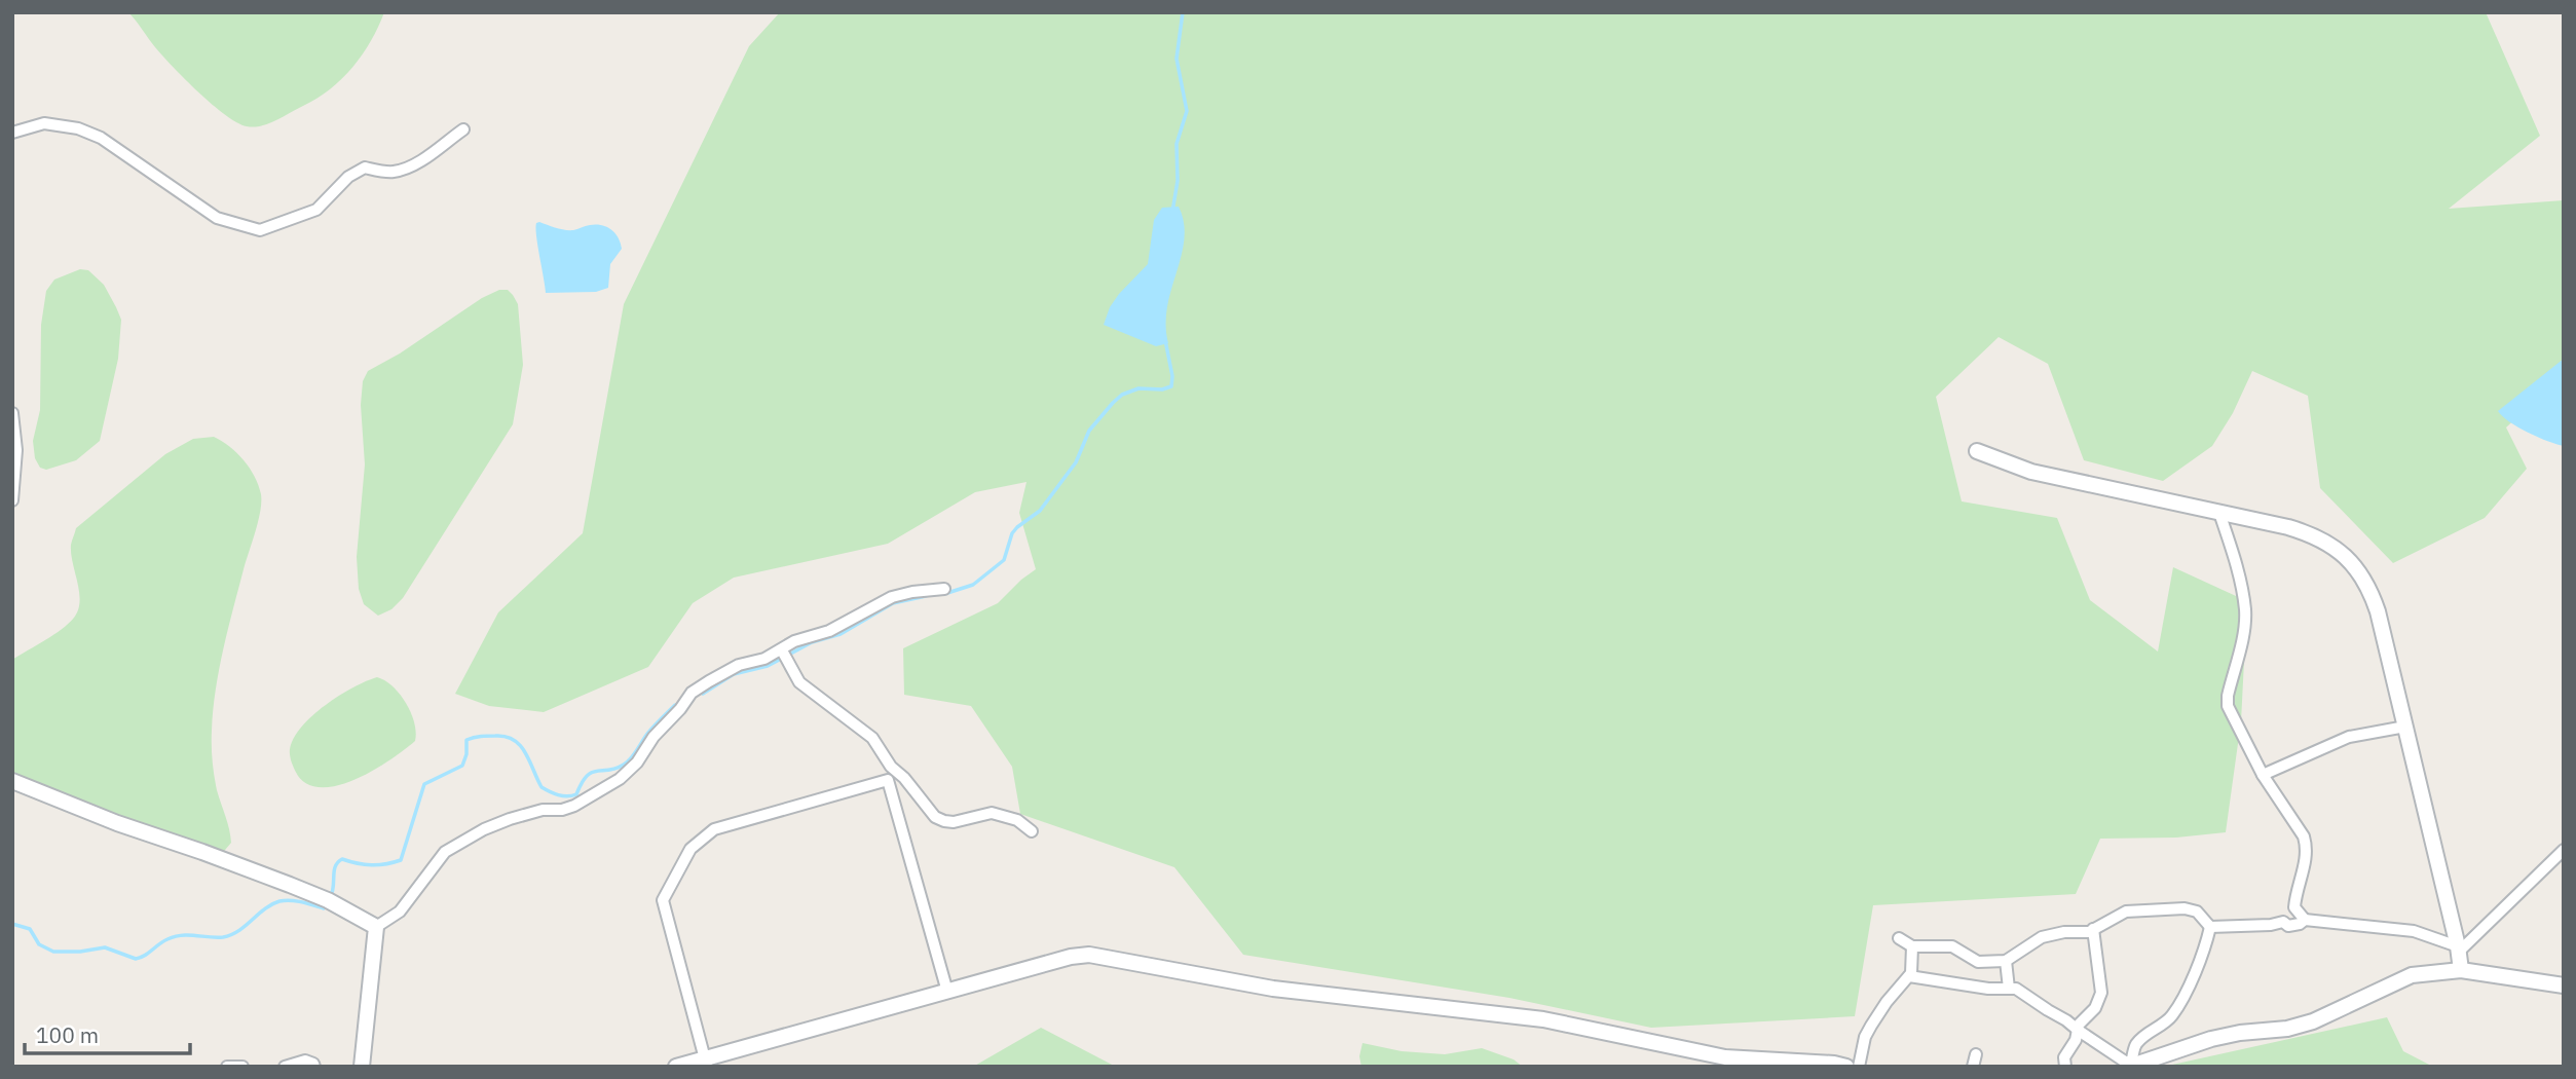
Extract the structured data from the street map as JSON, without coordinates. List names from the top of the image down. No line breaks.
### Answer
{"scale_bar":"100 m"}
